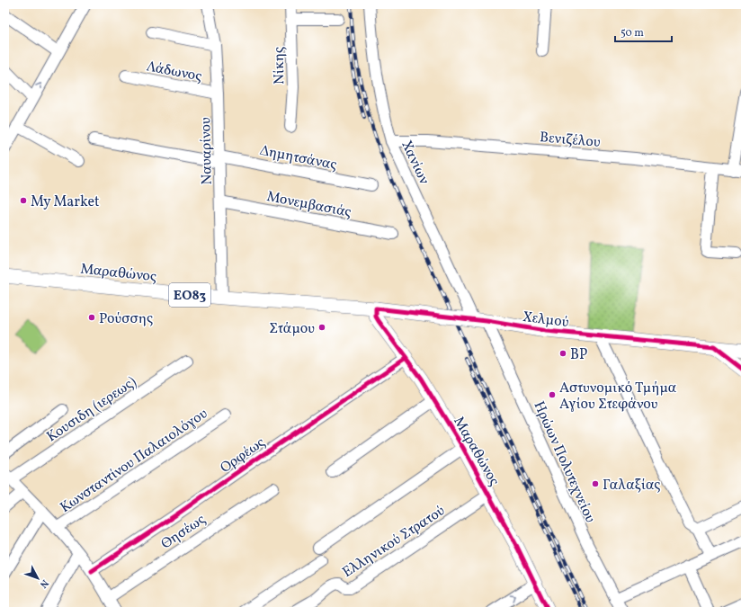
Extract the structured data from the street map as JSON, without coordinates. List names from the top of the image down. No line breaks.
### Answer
{"streets":{"main road":["Μαραθώνος","ΕΟ83","Χελμού"],"street":["Νίκης","Λάδωνος","Βενιζέλου","Ναυαρίνου","Δημητσάνας","Χανίων","Μονεμβασιάς","Κουσιδη (ιερεως)","Ορφέως","Κωνσταντίνου Παλαιολόγου","Ηρώων Πολυτεχνείου","Θησέως","Ελληνικού Στρατού"]},"crossings":[["Λάδωνος","Ναυαρίνου"],["Βενιζέλου","Χανίων"],["Ναυαρίνου","Δημητσάνας"],["Ναυαρίνου","Μονεμβασιάς"],["Ναυαρίνου","Μαραθώνος"],["Χανίων","Χελμού"],["Χανίων","Ηρώων Πολυτεχνείου"],["Μαραθώνος","Χελμού"],["Μαραθώνος","Ορφέως"],["Μαραθώνος","Ελληνικού Στρατού"],["Χελμού","Ηρώων Πολυτεχνείου"]],"places":["My Market","Ρούσσης","Στάμου","BP","Αστυνομικό Τμήμα Αγίου Στεφάνου","Γαλαξίας"],"scale_bar":"50 m","north":"bottom right"}
